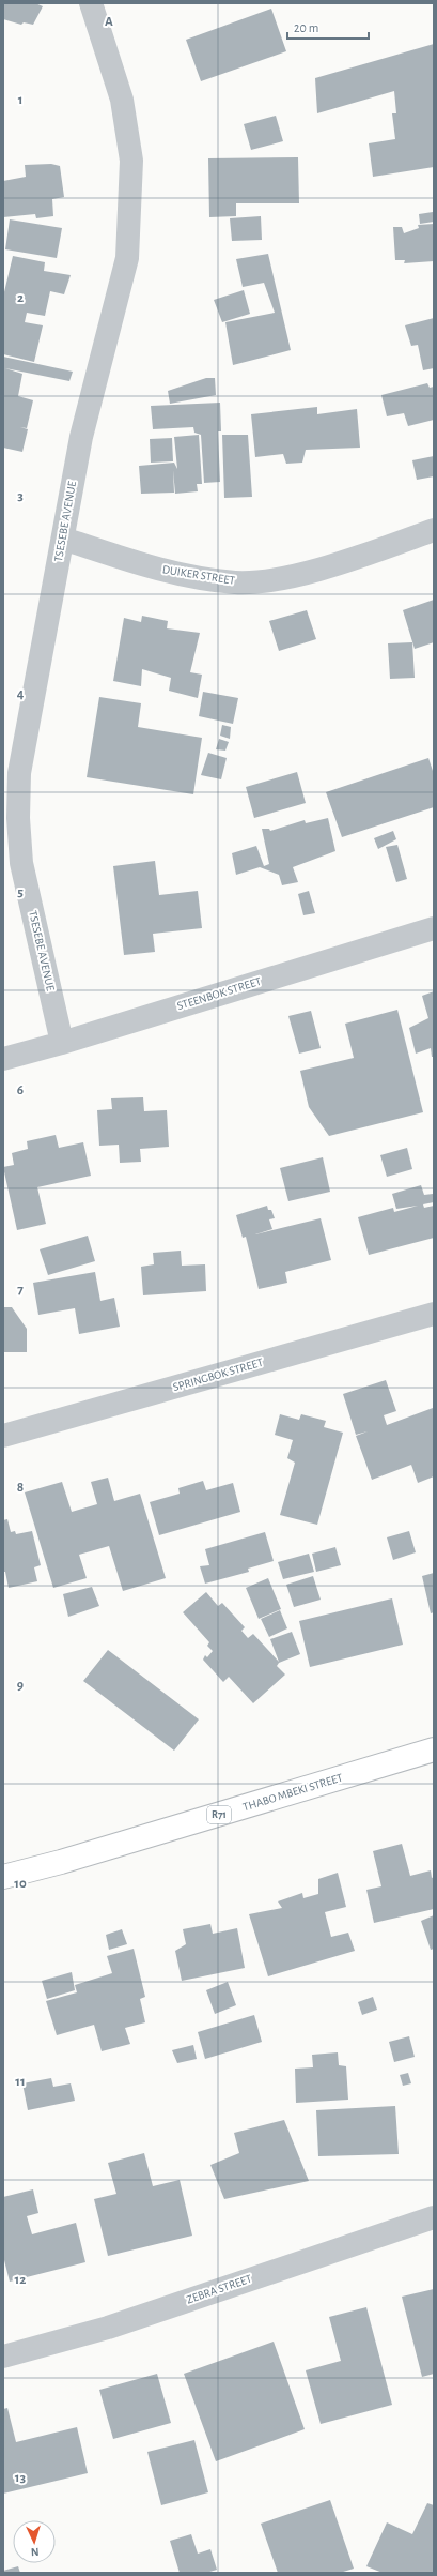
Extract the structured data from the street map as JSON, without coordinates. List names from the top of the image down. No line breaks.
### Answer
{"streets":{"main road":["THABO MBEKI STREET","R71"],"street":["TSESEBE AVENUE","DUIKER STREET","STEENBOK STREET","SPRINGBOK STREET","ZEBRA STREET"]},"crossings":[["TSESEBE AVENUE","DUIKER STREET"],["TSESEBE AVENUE","STEENBOK STREET"]],"scale_bar":"20 m","north":"bottom","grid":{"columns":["A"],"rows":["1","2","3","4","5","6","7","8","9","10","11","12","13"]}}
